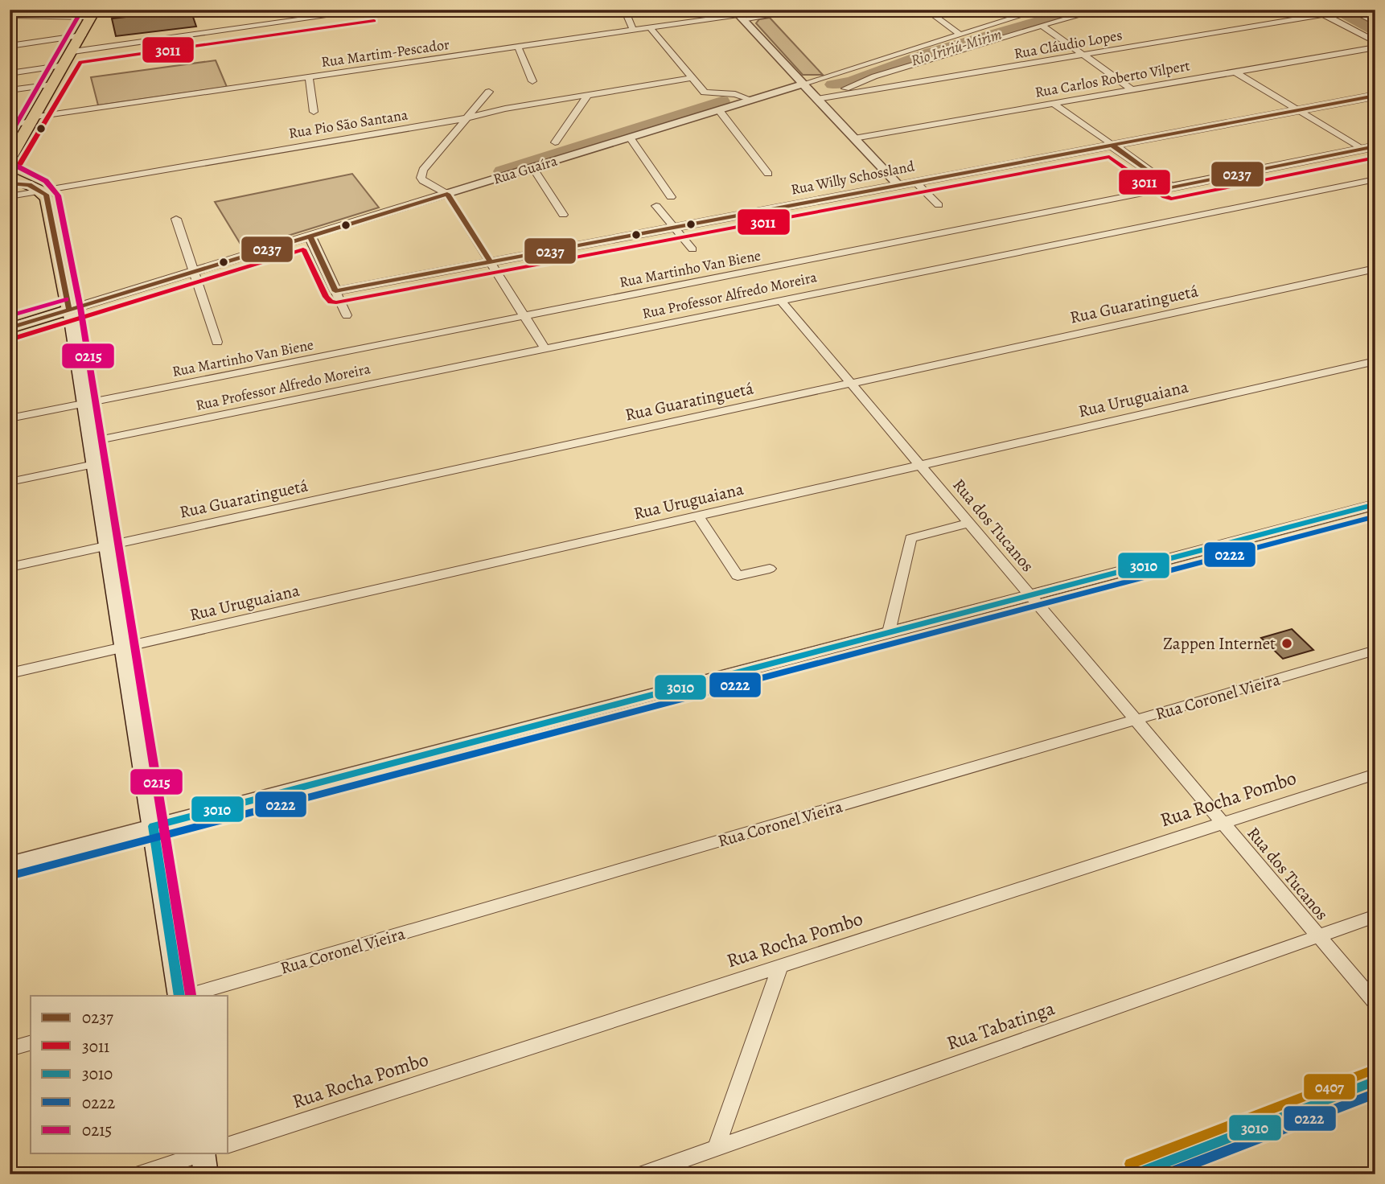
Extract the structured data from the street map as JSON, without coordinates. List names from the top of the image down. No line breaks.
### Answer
{"streets":{"main road":["Rua Guaíra"],"street":["Rua Cláudio Lopes","Rua Martim-Pescador","Rua Carlos Roberto Vilpert","Rua Pio São Santana","Rua Willy Schossland","Rua Martinho Van Biene","Rua Professor Alfredo Moreira","Rua Guaratinguetá","Rua Uruguaiana","Rua dos Tucanos","Rua Coronel Vieira","Rua Rocha Pombo","Rua Tabatinga"]},"crossings":[["Rua Professor Alfredo Moreira","Rua dos Tucanos"],["Rua Guaratinguetá","Rua dos Tucanos"],["Rua Uruguaiana","Rua dos Tucanos"],["Rua dos Tucanos","Rua Coronel Vieira"],["Rua dos Tucanos","Rua Rocha Pombo"],["Rua dos Tucanos","Rua Tabatinga"]],"water":["Rio Iririú-Mirim"],"places":["Zappen Internet"],"lines":["transit line 0215","transit line 3011","transit line 0237","transit line 3010","transit line 0222","transit line 0407"],"legend":["0237","3011","3010","0222","0215"]}
